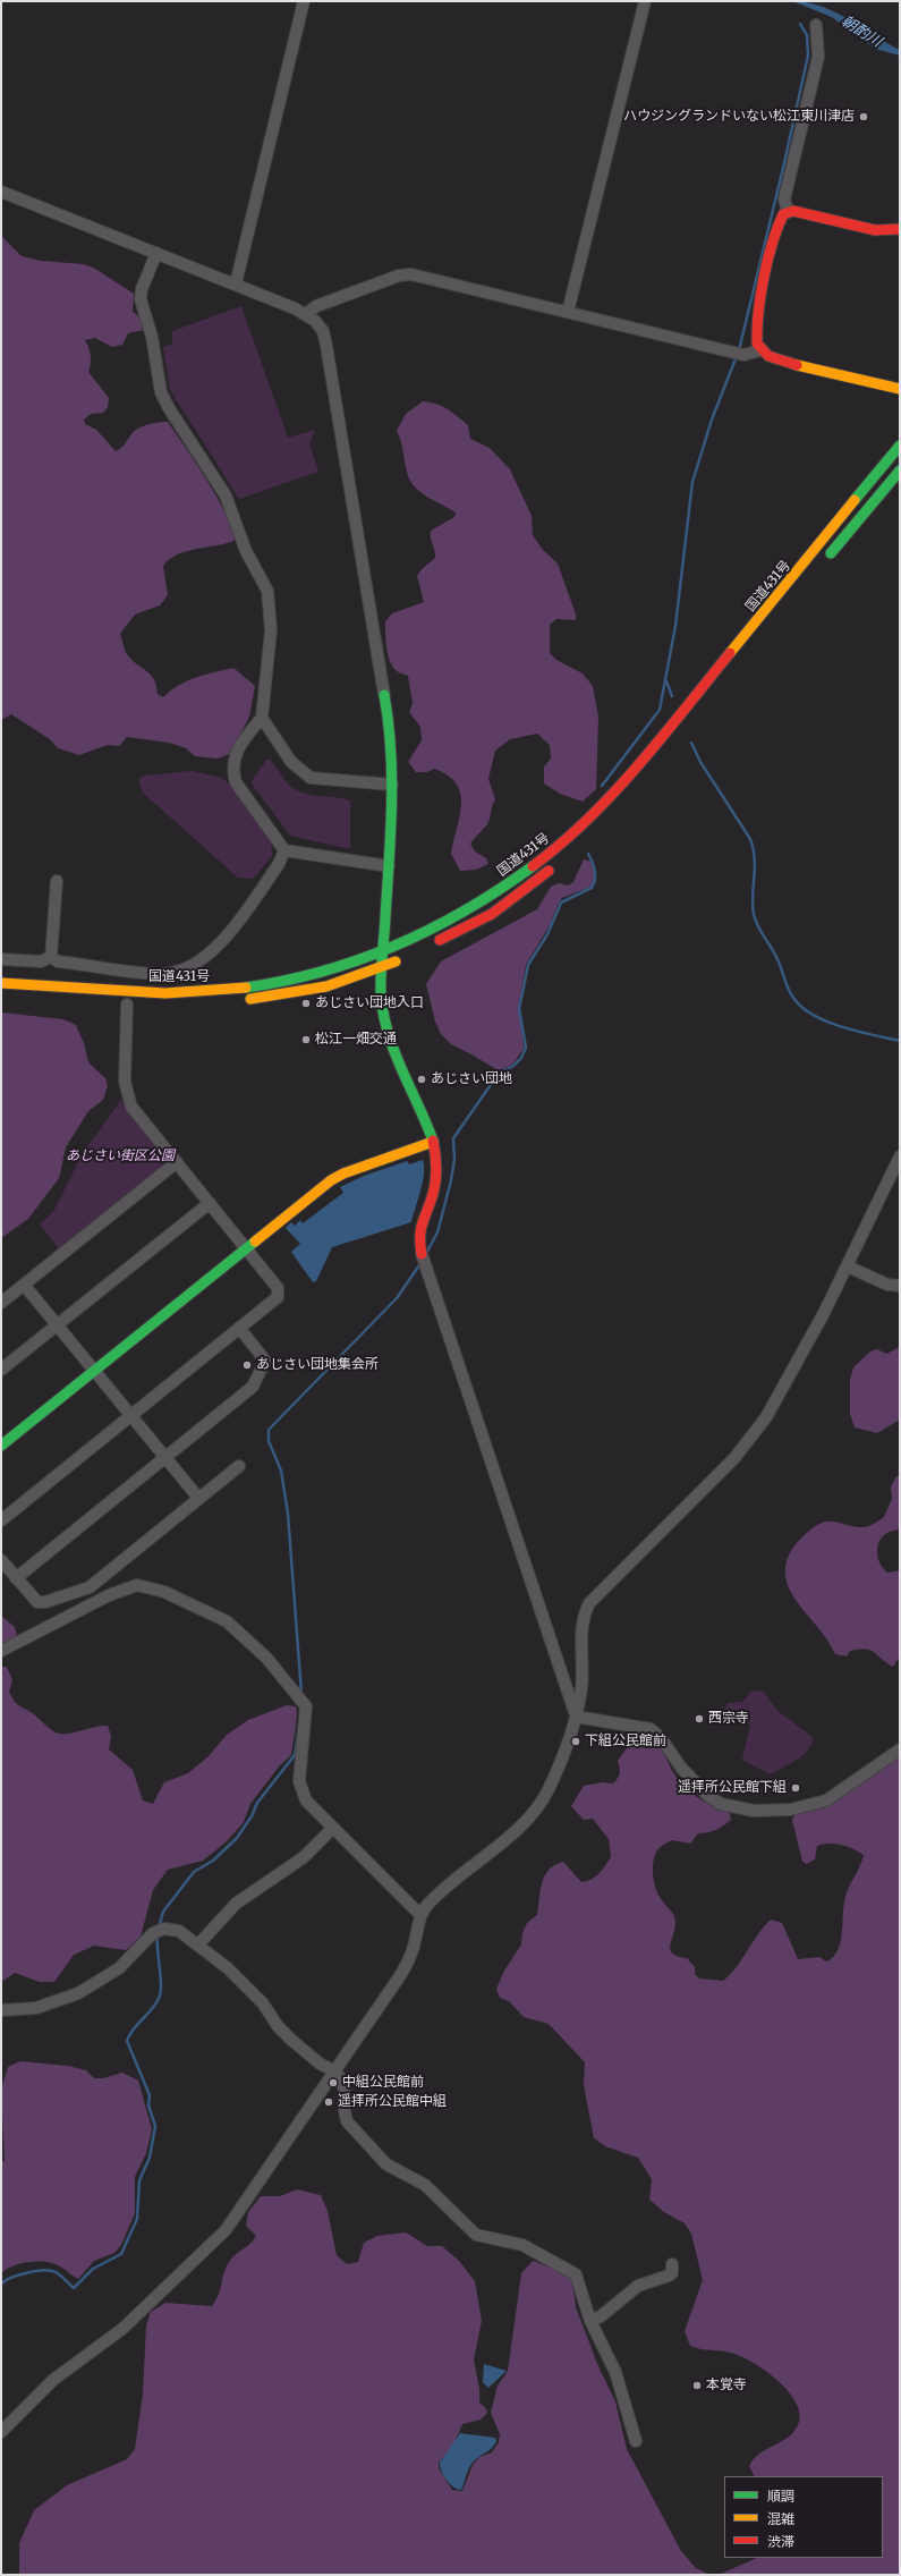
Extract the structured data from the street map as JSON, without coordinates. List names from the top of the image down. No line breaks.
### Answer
{"streets":{"main road":["国道431号"]},"water":["朝酌川"],"parks":["あじさい街区公園"],"places":["ハウジングランドいない松江東川津店","あじさい団地入口","松江一畑交通","あじさい団地","あじさい団地集会所","西宗寺","下組公民館前","遥拝所公民館下組","中組公民館前","遥拝所公民館中組","本覚寺"],"legend":["順調","混雑","渋滞"]}
